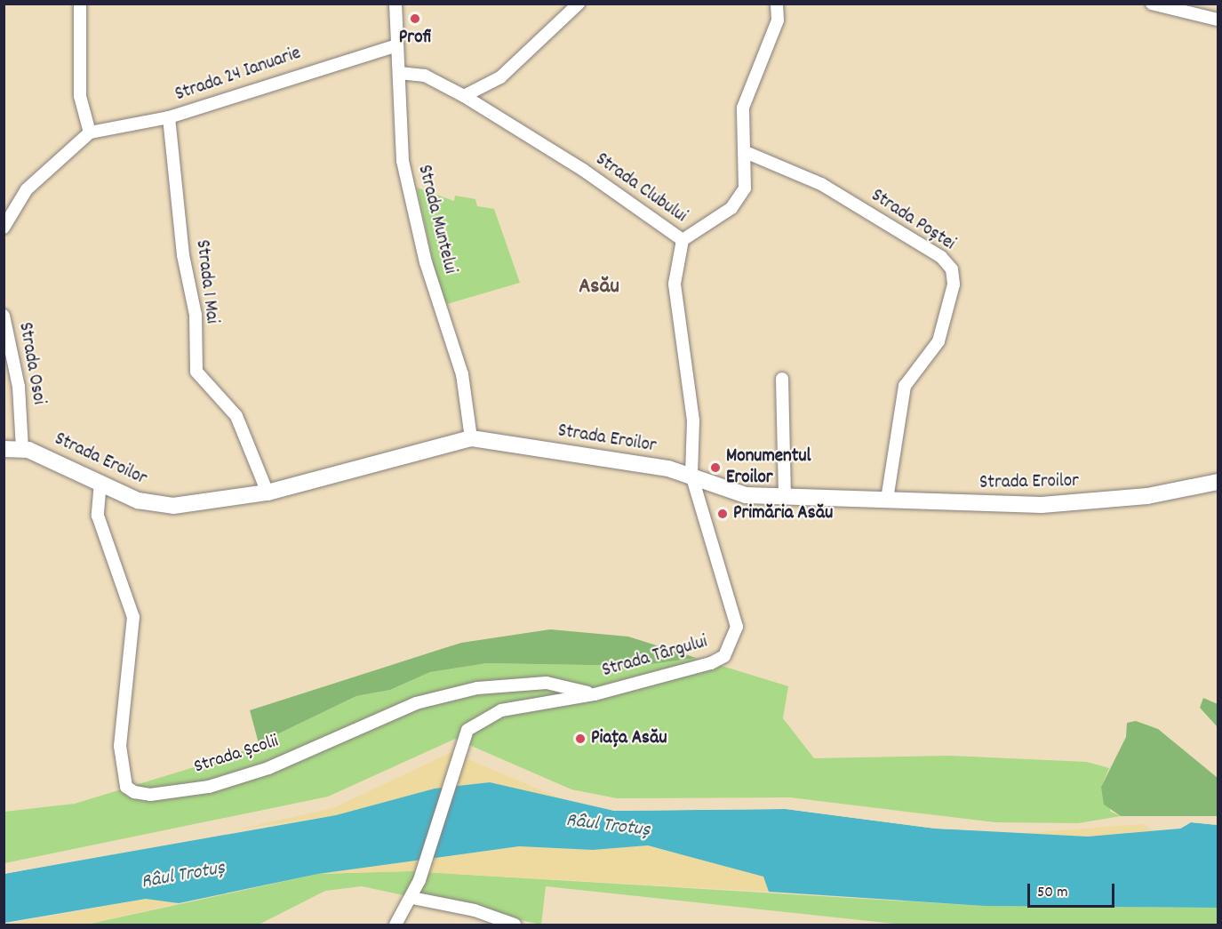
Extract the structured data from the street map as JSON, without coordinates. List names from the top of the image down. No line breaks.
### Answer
{"streets":{"main road":["Strada Eroilor"],"street":["Strada 24 Ianuarie","Strada Clubului","Strada Muntelui","Strada Poștei","Strada 1 Mai","Strada Osoi","Strada Târgului","Strada Școlii"]},"crossings":[["Strada 24 Ianuarie","Strada Muntelui"],["Strada 24 Ianuarie","Strada 1 Mai"],["Strada Clubului","Strada Muntelui"],["Strada Clubului","Strada Eroilor"],["Strada Clubului","Strada Târgului"],["Strada Muntelui","Strada Eroilor"],["Strada Poștei","Strada Eroilor"],["Strada 1 Mai","Strada Eroilor"],["Strada Osoi","Strada Eroilor"],["Strada Eroilor","Strada Târgului"],["Strada Eroilor","Strada Școlii"],["Strada Târgului","Strada Școlii"]],"districts":["Asău"],"water":["Râul Trotuș"],"places":["Profi","Monumentul Eroilor","Primăria Asău","Piața Asău"],"scale_bar":"50 m"}
